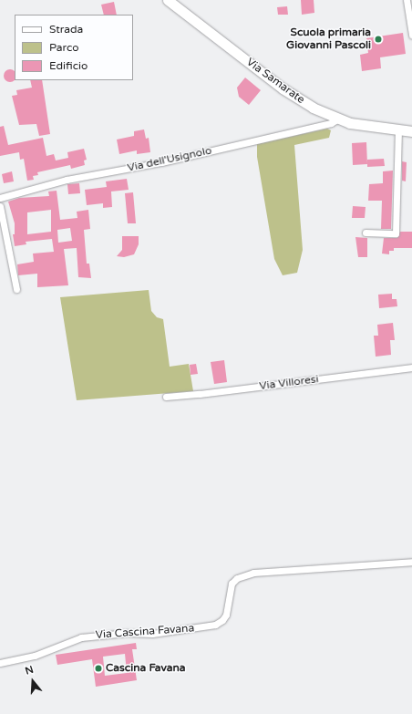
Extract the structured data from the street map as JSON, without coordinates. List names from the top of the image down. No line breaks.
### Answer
{"streets":{"street":["Via Samarate","Via dell'Usignolo","Via Villoresi","Via Cascina Favana"]},"crossings":[["Via Samarate","Via dell'Usignolo"]],"places":["Scuola primaria Giovanni Pascoli","Cascina Favana"],"legend":["Strada","Parco","Edificio"],"north":"top"}
